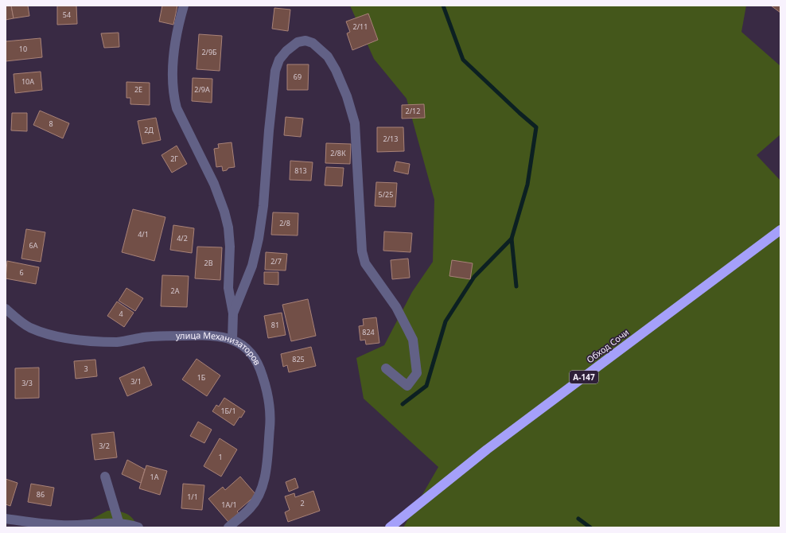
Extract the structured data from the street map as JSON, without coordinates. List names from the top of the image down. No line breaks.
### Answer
{"streets":{"highway":["Обход Сочи","А-147"],"street":["улица Механизаторов"]},"house_numbers":["54","2/11","10","2/9Б","69","10А","2Е","2/9А","2/12","8","2Д","2/13","2/8К","2Г","813","5/25","2/8","4/1","4/2","6А","2/7","2В","6","2А","4","81","824","825","3","1Б","3/1","3/3","1Б/1","3/2","1","1А","86","1/1","2","1А/1"]}
